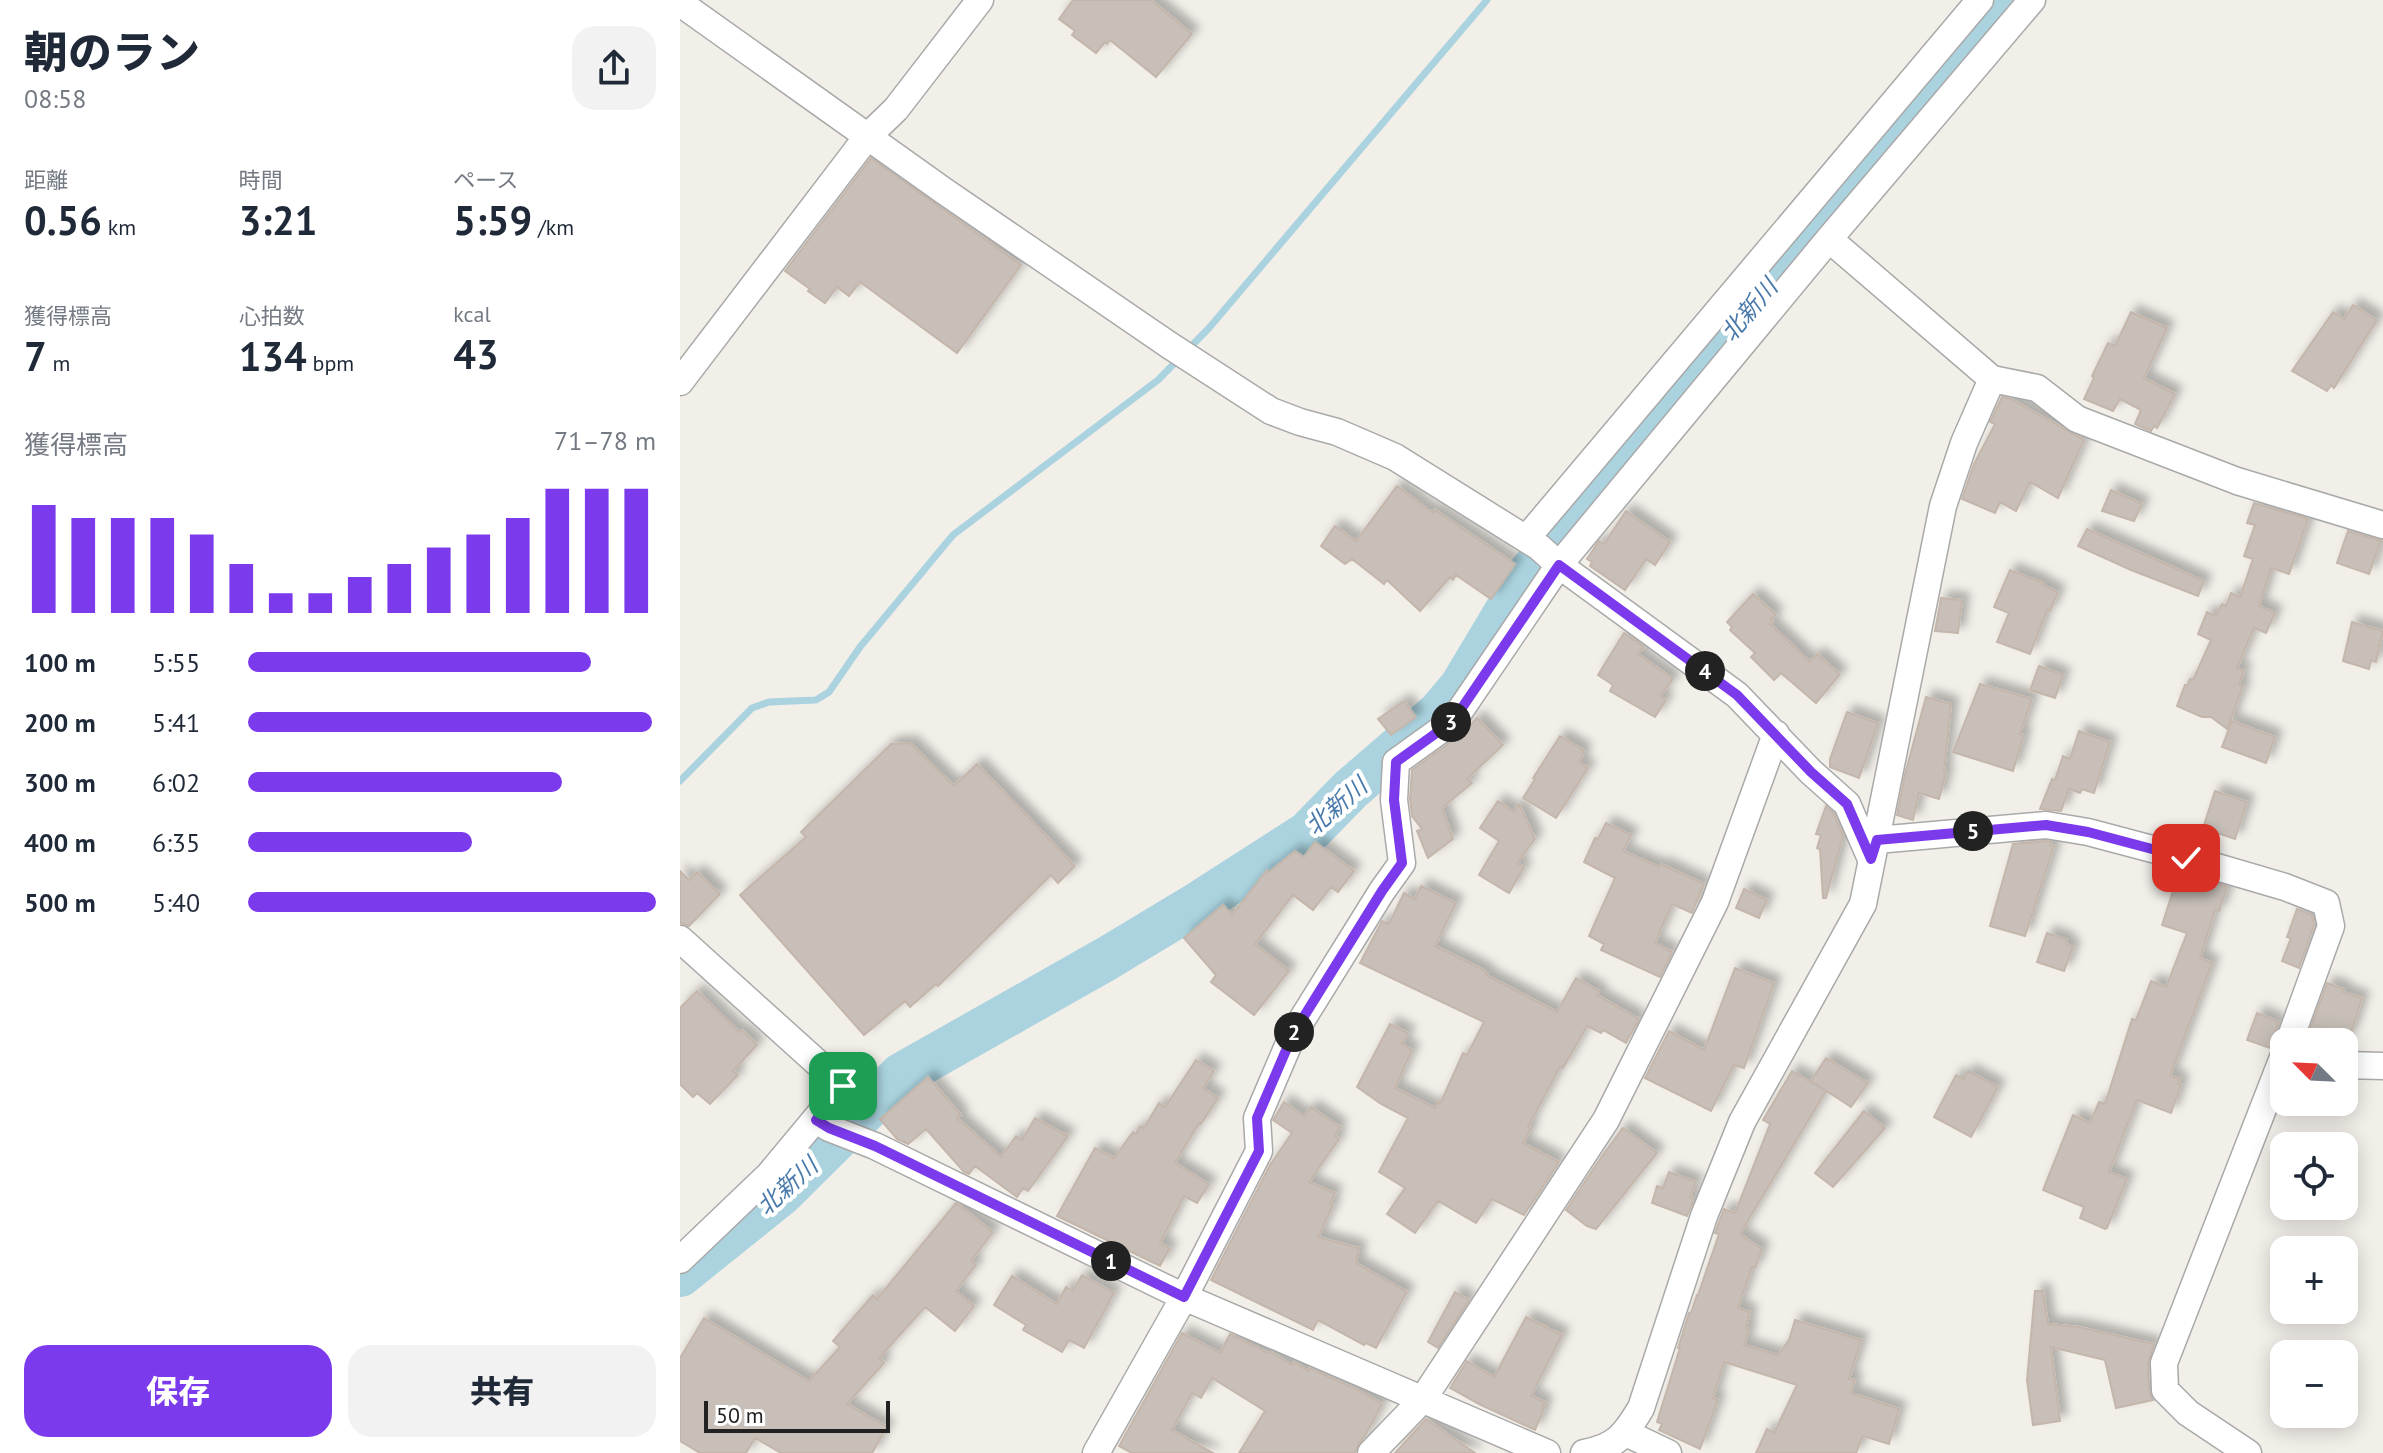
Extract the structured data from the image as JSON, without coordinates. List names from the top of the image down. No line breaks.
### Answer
{"water":["北新川"],"scale_bar":"50 m","north":"top left","page":{"heading":["朝のラン","08:58"],"stats":[["距離","0.56 km"],["時間","3:21"],["ペース","5:59 /km"],["獲得標高","7 m"],["心拍数","134 bpm"],["kcal","43"]],"chart":["獲得標高","71–78 m"],"list":[{"name":"100 m","note":"5:55"},{"name":"200 m","note":"5:41"},{"name":"300 m","note":"6:02"},{"name":"400 m","note":"6:35"},{"name":"500 m","note":"5:40"}],"pins":["4","3","5","2","1"],"map_buttons":["+","−"],"buttons":["保存","共有"],"scale":"50 m"}}
